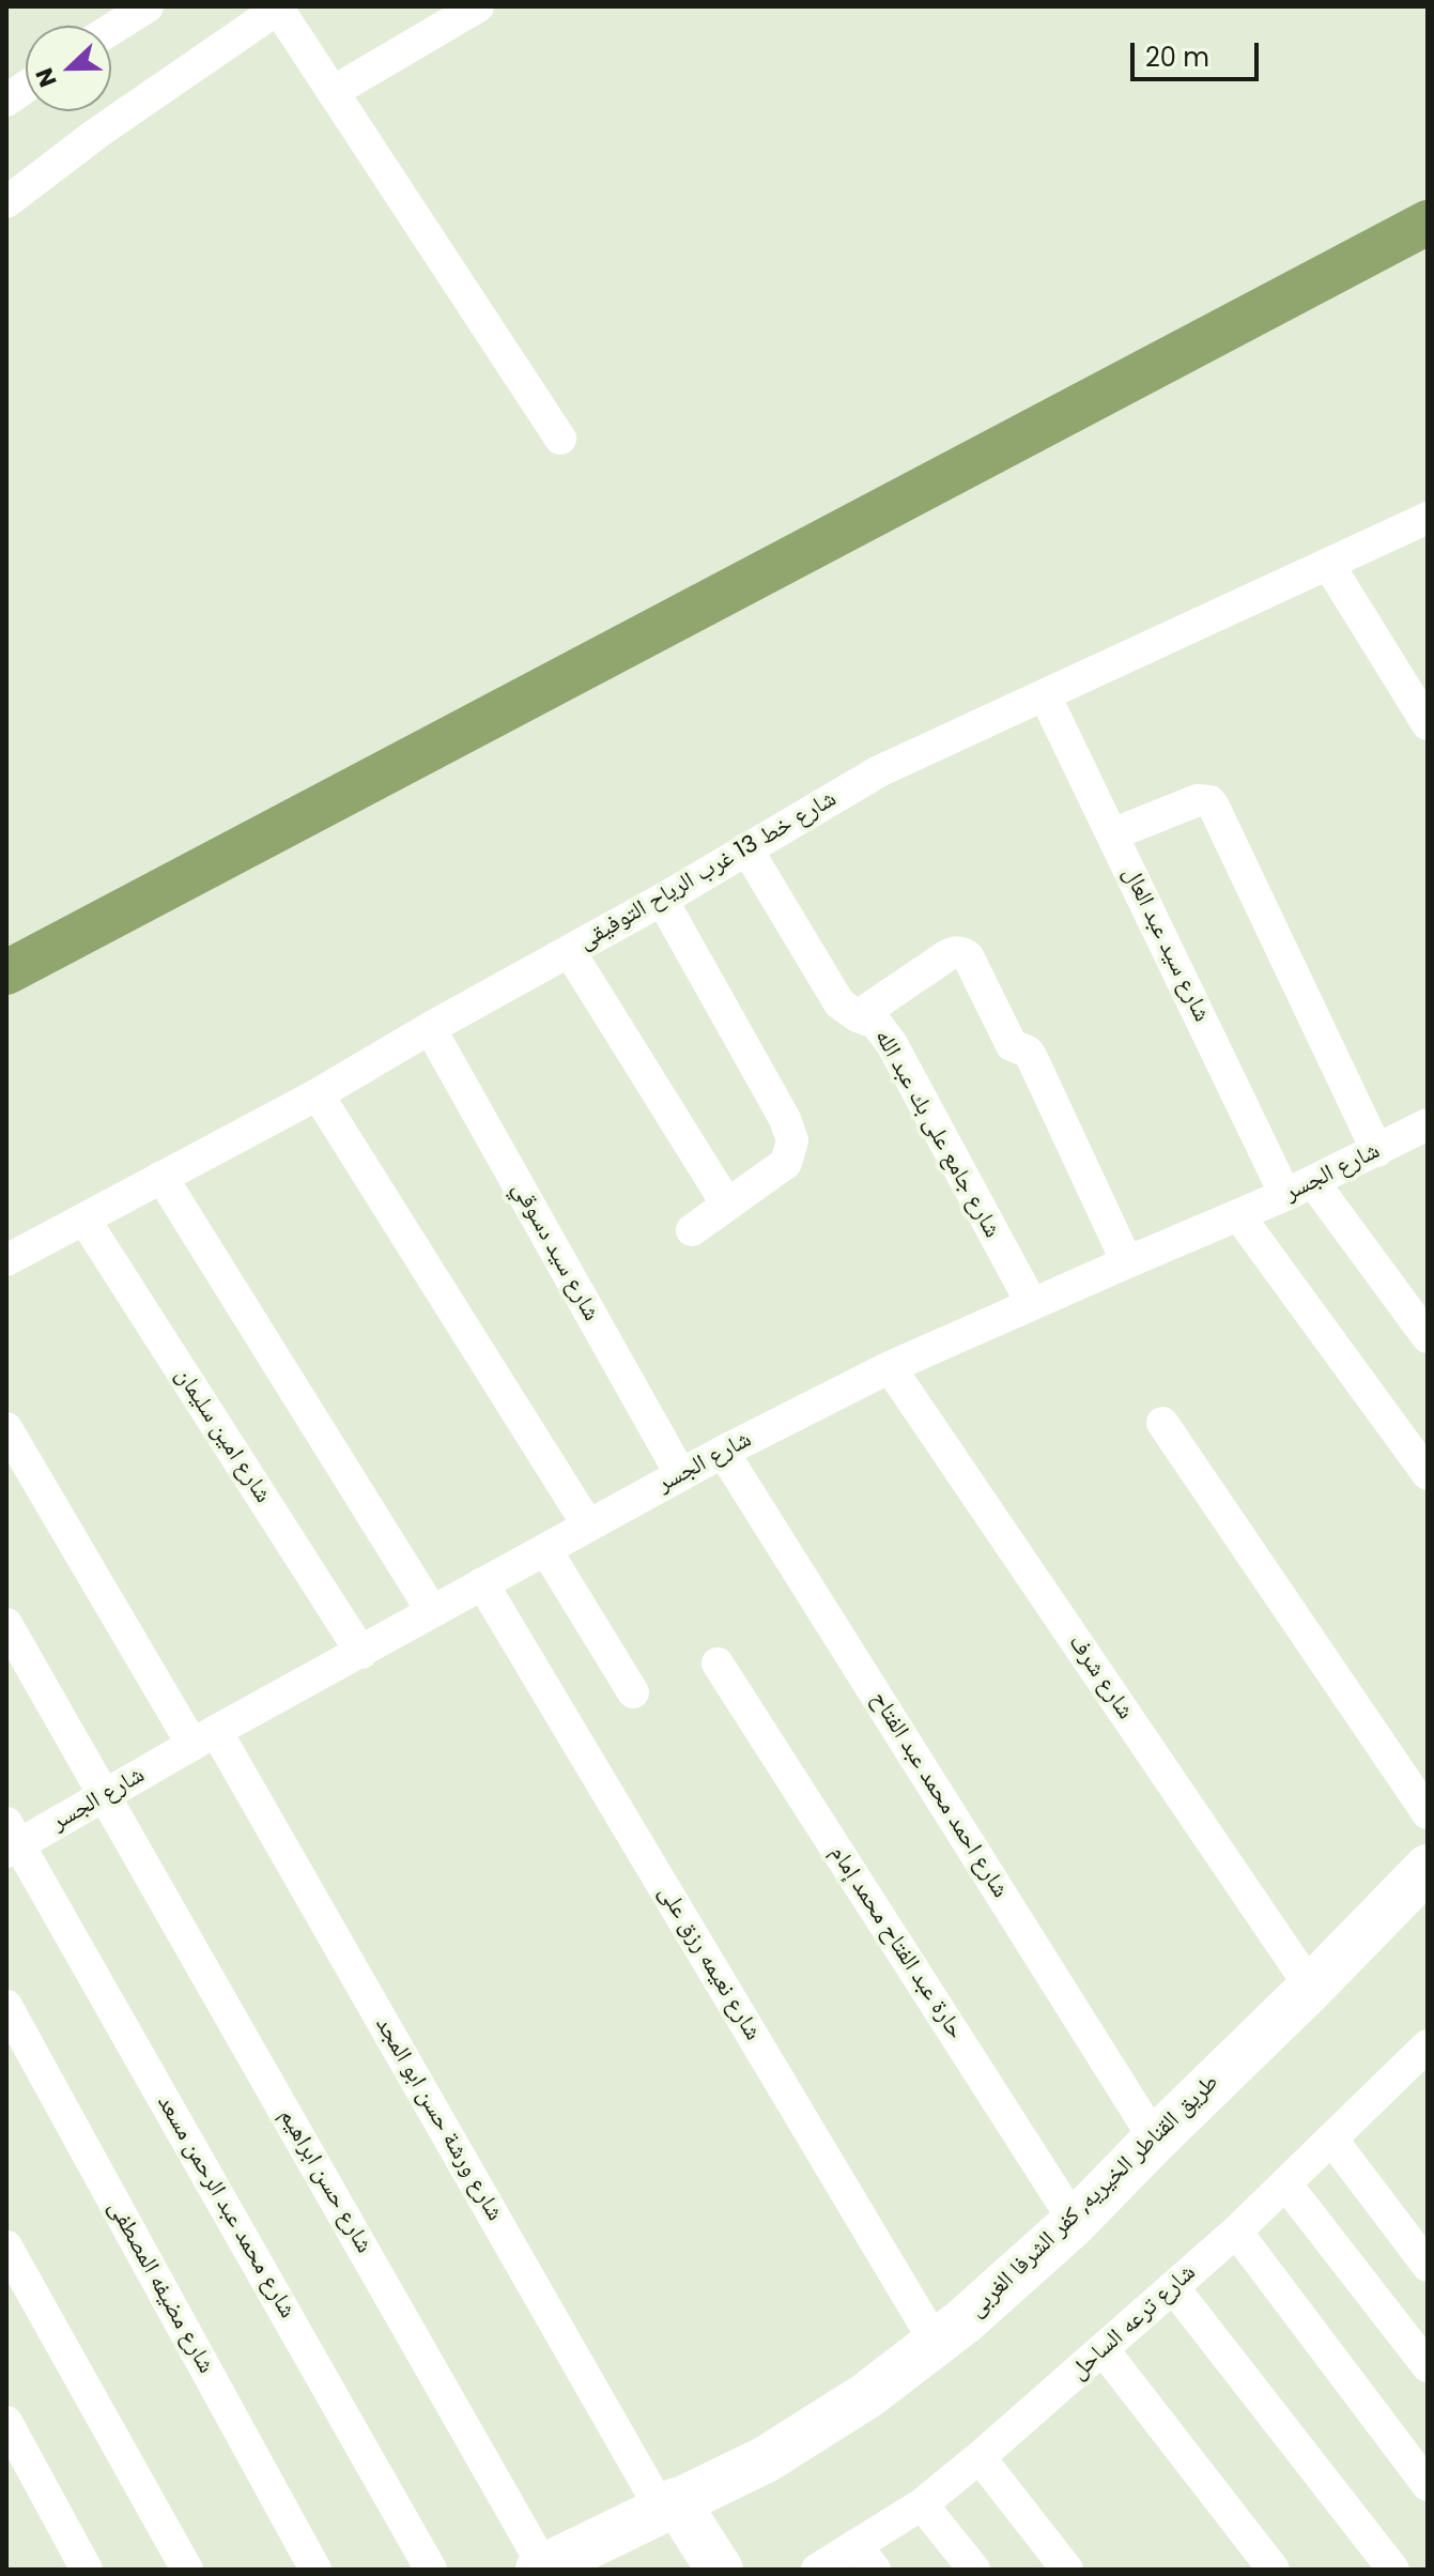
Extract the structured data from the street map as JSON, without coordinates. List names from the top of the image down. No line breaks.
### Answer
{"streets":{"street":["شارع خط 13 غرب الرياح التوفيقى","شارع سيد عبد العال","شارع جامع على بك عبد الله","شارع الجسر","شارع سيد دسوقي","شارع امين سليمان","شارع شرف","شارع احمد محمد عبد الفتاح","حارة عبد الفتاح محمد إمام","شارع نعيمه رزق على","شارع ورشة حسن ابو المجد","شارع حسن ابراهيم","طريق القناطر الخيريه, كفر الشرفا الغربى","شارع محمد عبد الرحمن مسعد","شارع مضيفه المصطفى","شارع ترعه الساحل"]},"crossings":[["شارع خط 13 غرب الرياح التوفيقى","شارع سيد عبد العال"],["شارع خط 13 غرب الرياح التوفيقى","شارع جامع على بك عبد الله"],["شارع خط 13 غرب الرياح التوفيقى","شارع سيد دسوقي"],["شارع خط 13 غرب الرياح التوفيقى","شارع امين سليمان"],["شارع سيد عبد العال","شارع الجسر"],["شارع جامع على بك عبد الله","شارع الجسر"],["شارع الجسر","شارع سيد دسوقي"],["شارع الجسر","شارع امين سليمان"],["شارع الجسر","شارع شرف"],["شارع الجسر","شارع احمد محمد عبد الفتاح"],["شارع الجسر","شارع نعيمه رزق على"],["شارع الجسر","شارع ورشة حسن ابو المجد"],["شارع الجسر","شارع حسن ابراهيم"],["شارع الجسر","شارع محمد عبد الرحمن مسعد"],["شارع شرف","طريق القناطر الخيريه, كفر الشرفا الغربى"],["شارع احمد محمد عبد الفتاح","طريق القناطر الخيريه, كفر الشرفا الغربى"],["حارة عبد الفتاح محمد إمام","طريق القناطر الخيريه, كفر الشرفا الغربى"],["شارع نعيمه رزق على","طريق القناطر الخيريه, كفر الشرفا الغربى"],["شارع ورشة حسن ابو المجد","طريق القناطر الخيريه, كفر الشرفا الغربى"],["شارع حسن ابراهيم","طريق القناطر الخيريه, كفر الشرفا الغربى"]],"scale_bar":"20 m","north":"left"}
